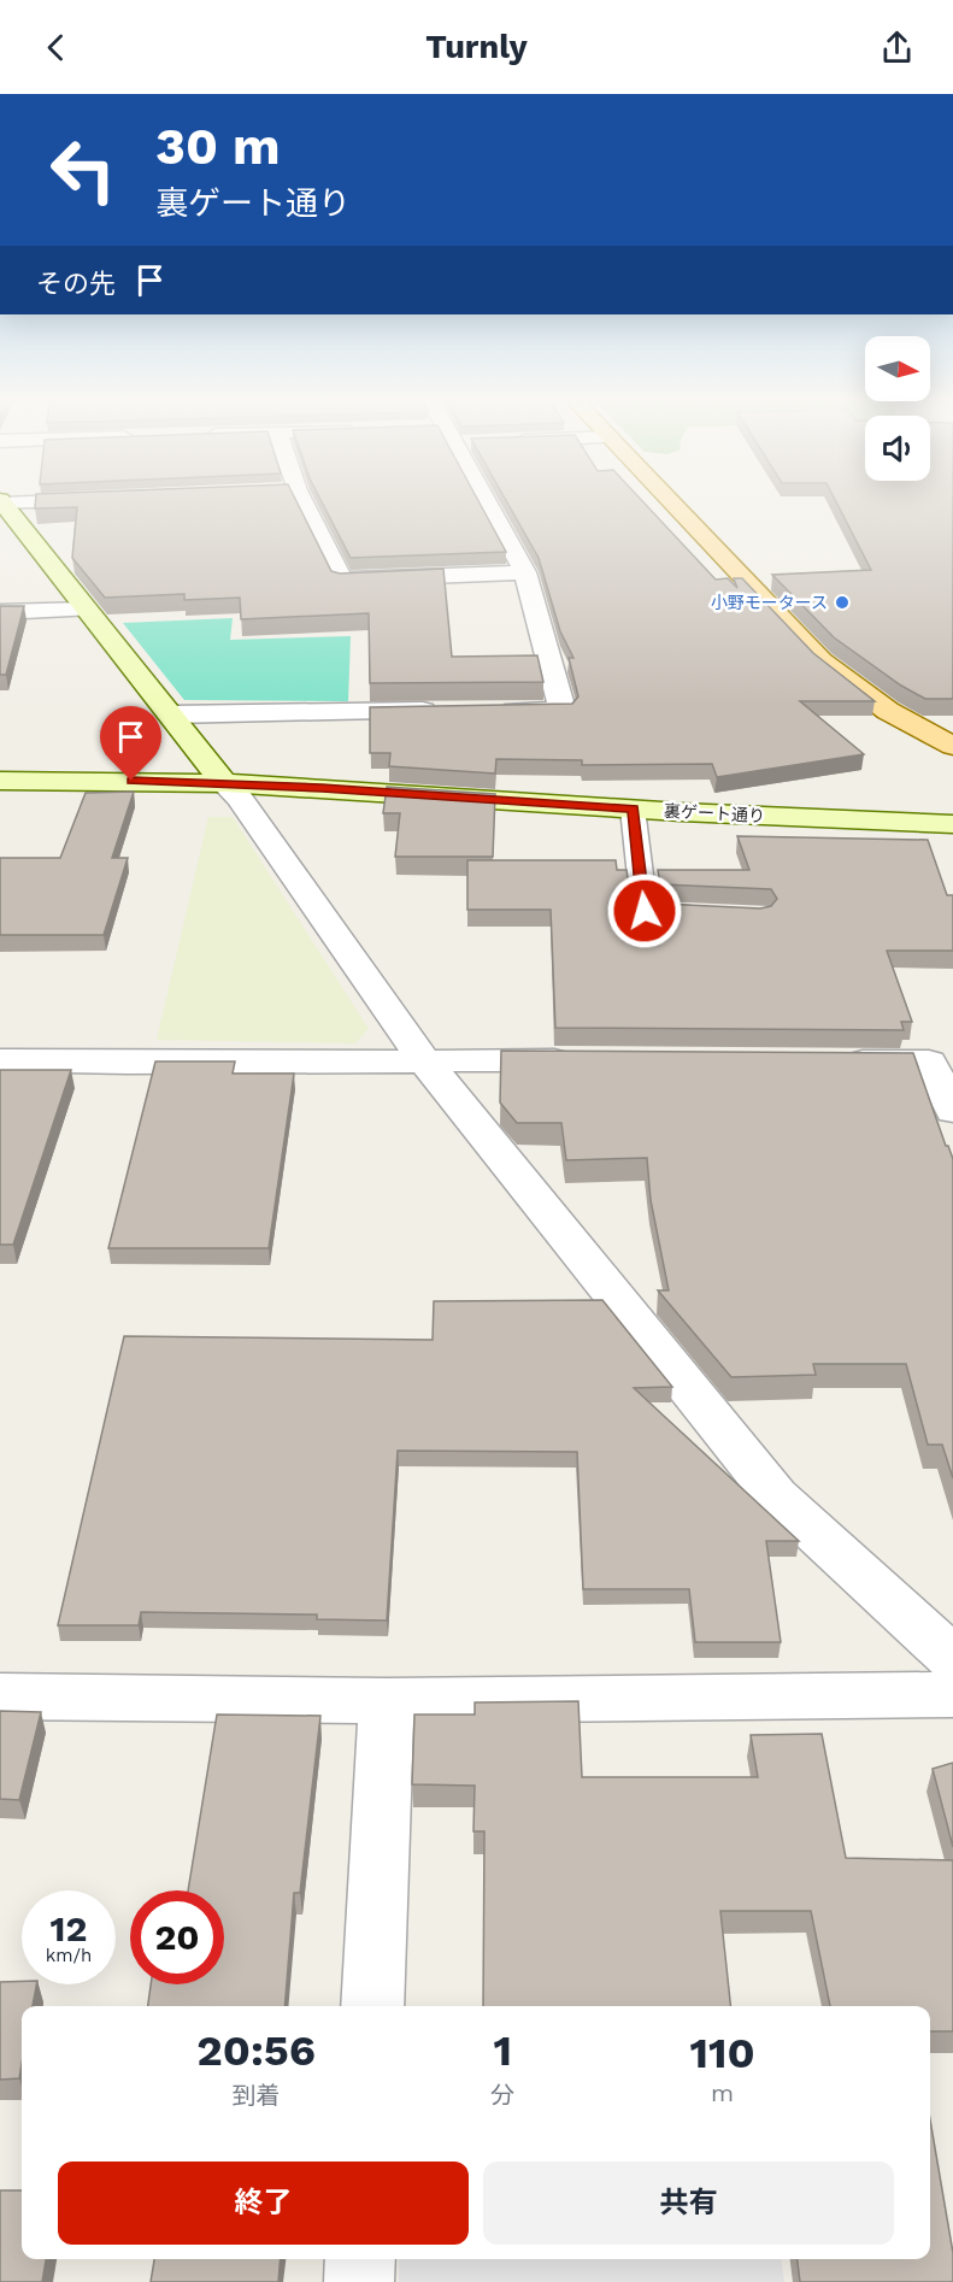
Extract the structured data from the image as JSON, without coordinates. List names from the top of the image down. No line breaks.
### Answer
{"streets":{"street":["裏ゲート通り"]},"places":["小野モータース"],"north":"right","page":{"header":"Turnly","turn":["30 m","裏ゲート通り"],"then":"その先","speed":"12 km/h","limit":"20","eta":["20:56","到着","1","分","110","m"],"buttons":["終了","共有"]}}
